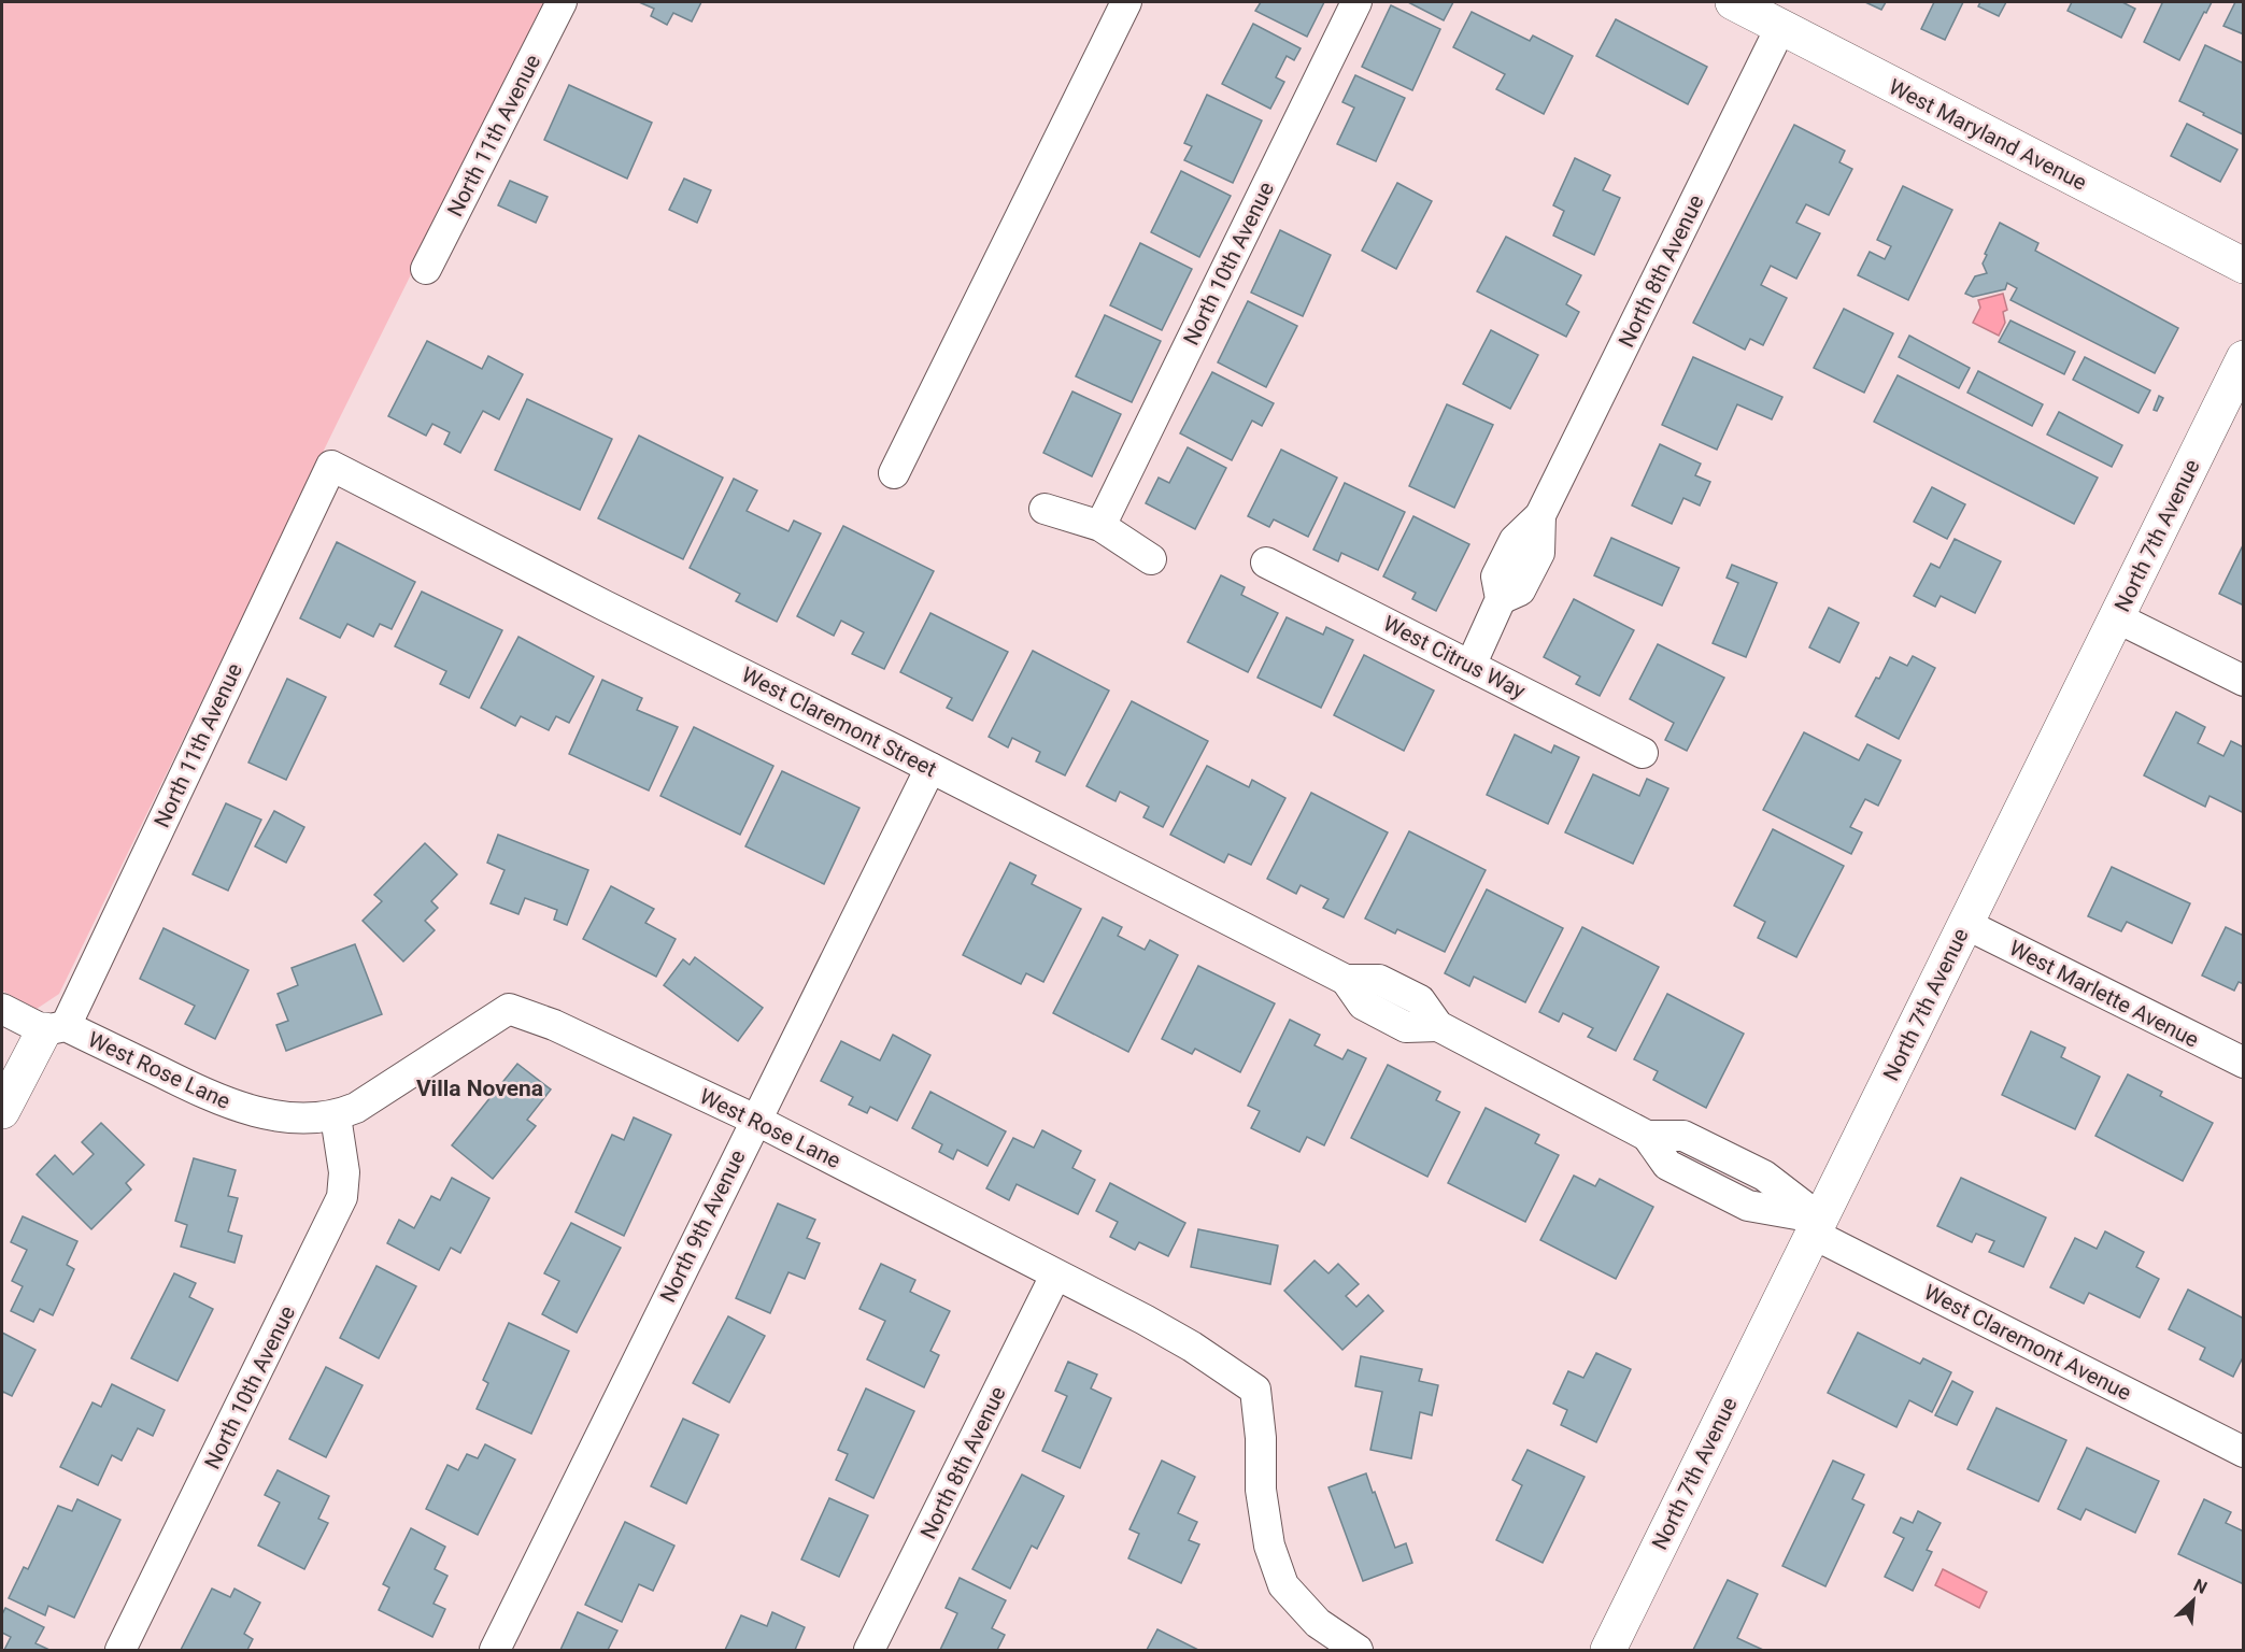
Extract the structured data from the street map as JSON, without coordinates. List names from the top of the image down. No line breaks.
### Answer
{"streets":{"main road":["West Maryland Avenue","North 11th Avenue","North 7th Avenue"],"street":["North 10th Avenue","North 8th Avenue","West Citrus Way","West Claremont Street","West Marlette Avenue","West Rose Lane","North 9th Avenue","West Claremont Avenue"]},"crossings":[["West Maryland Avenue","North 8th Avenue"],["North 11th Avenue","West Claremont Street"],["North 11th Avenue","West Rose Lane"],["North 10th Avenue","West Rose Lane"],["North 8th Avenue","West Citrus Way"],["North 8th Avenue","West Rose Lane"],["North 7th Avenue","West Claremont Street"],["North 7th Avenue","West Marlette Avenue"],["North 7th Avenue","West Claremont Avenue"],["West Claremont Street","North 9th Avenue"],["West Claremont Street","West Claremont Avenue"],["West Rose Lane","North 9th Avenue"]],"districts":["Villa Novena"],"north":"top right"}
